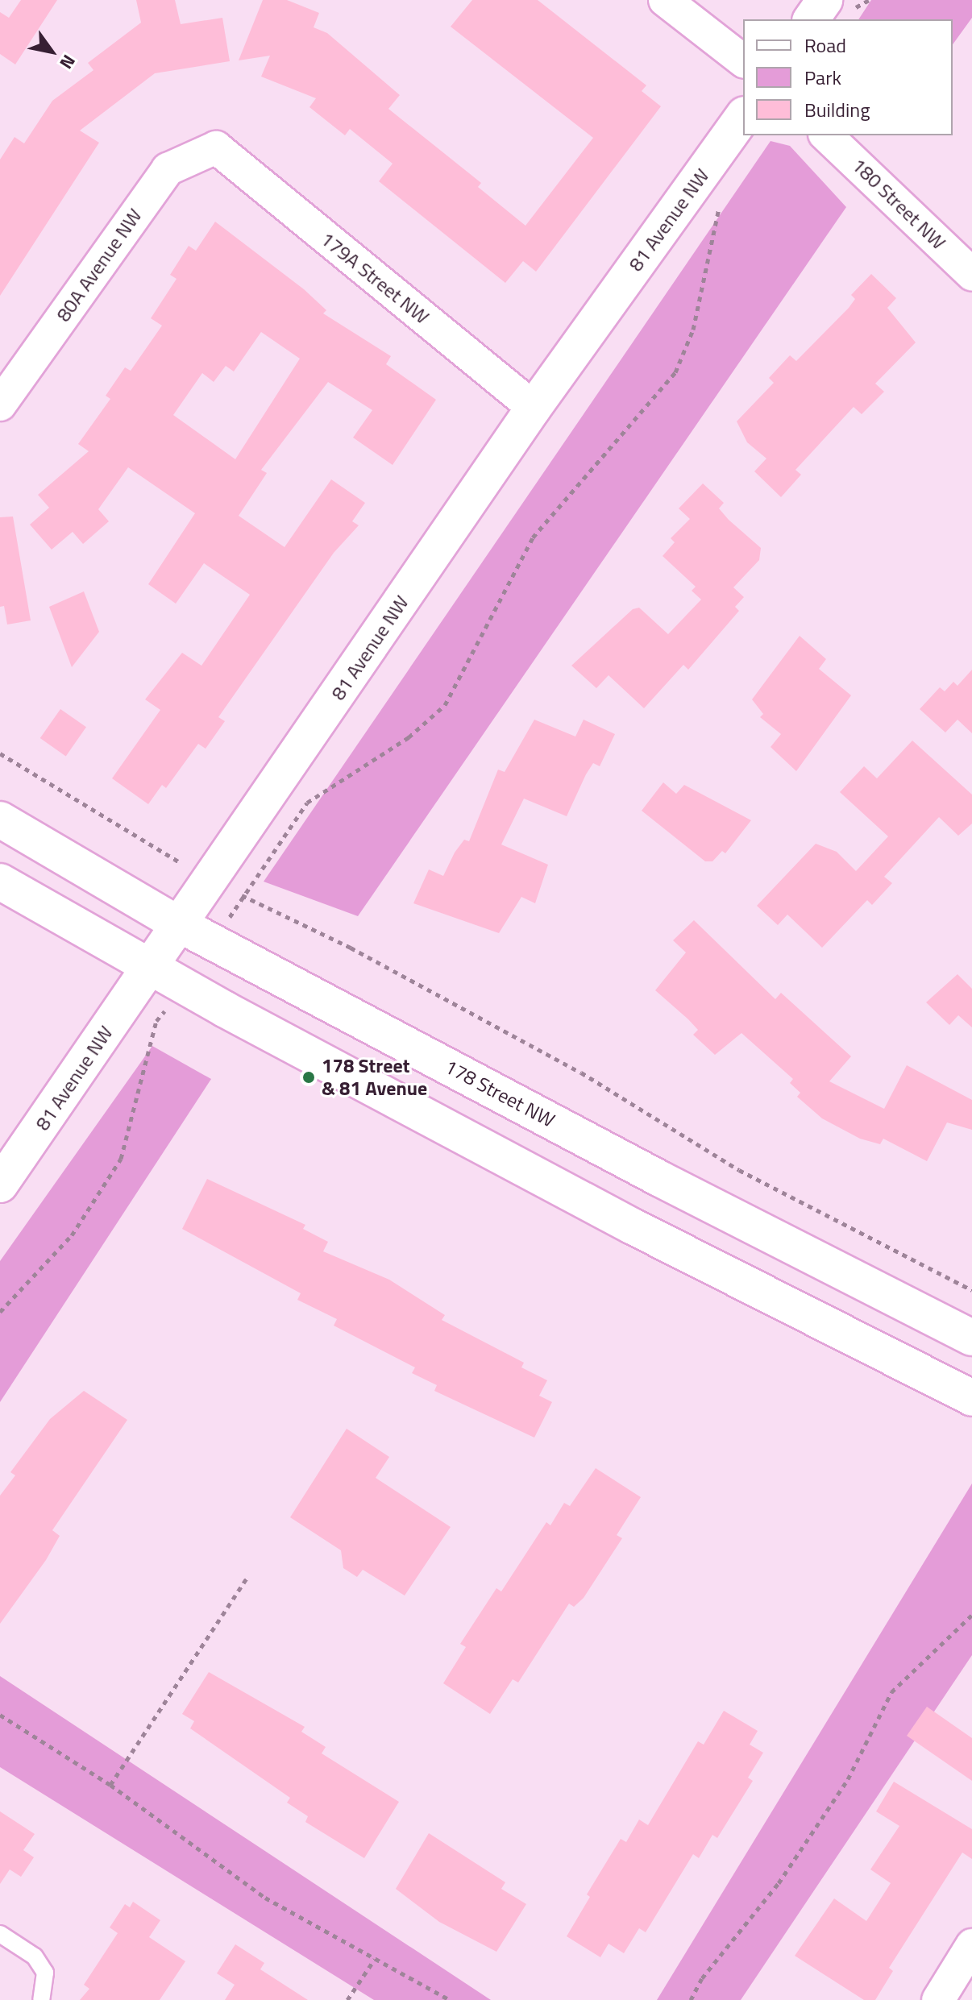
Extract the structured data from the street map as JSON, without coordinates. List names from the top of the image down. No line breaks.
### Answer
{"streets":{"main road":["81 Avenue NW","178 Street NW"],"street":["180 Street NW","80A Avenue NW","179A Street NW"]},"crossings":[["81 Avenue NW","179A Street NW"],["81 Avenue NW","178 Street NW"],["80A Avenue NW","179A Street NW"]],"places":["178 Street & 81 Avenue"],"legend":["Road","Park","Building"],"north":"bottom right"}
